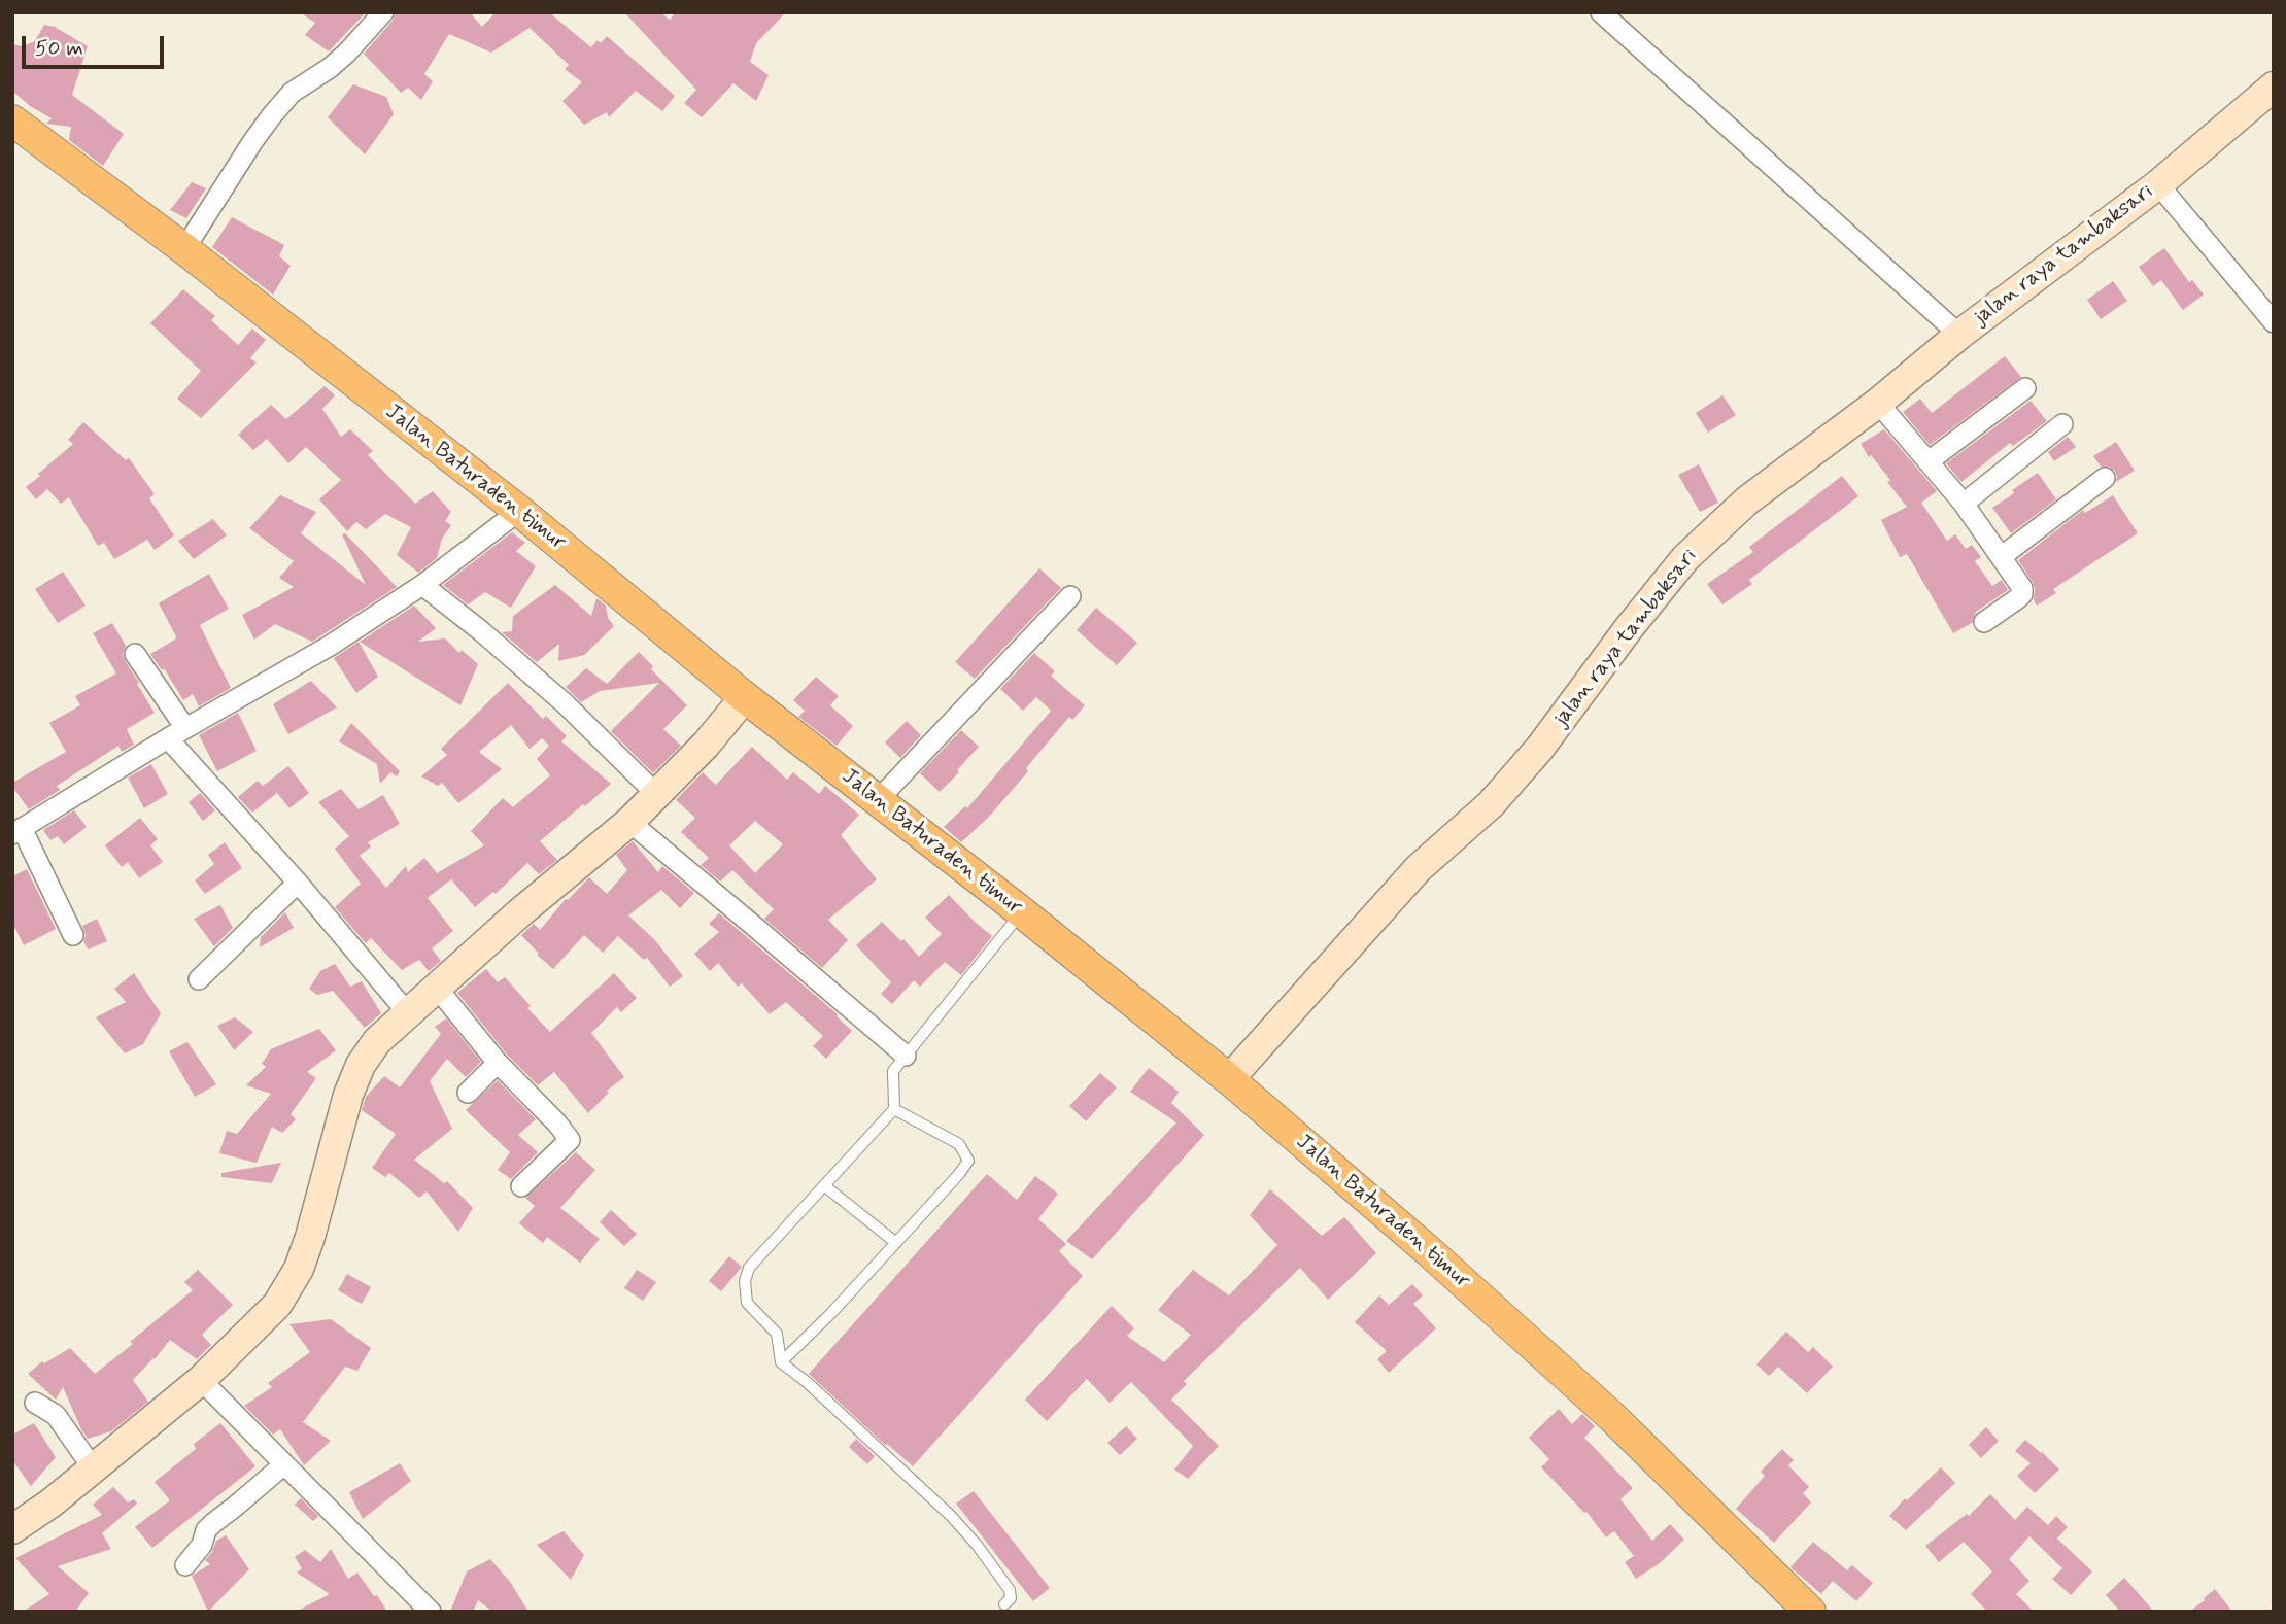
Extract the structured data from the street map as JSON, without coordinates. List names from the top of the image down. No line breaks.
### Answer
{"streets":{"main road":["Jalan Baturaden timur"],"street":["jalan raya tambaksari"]},"crossings":[["jalan raya tambaksari","Jalan Baturaden timur"]],"scale_bar":"50 m"}
